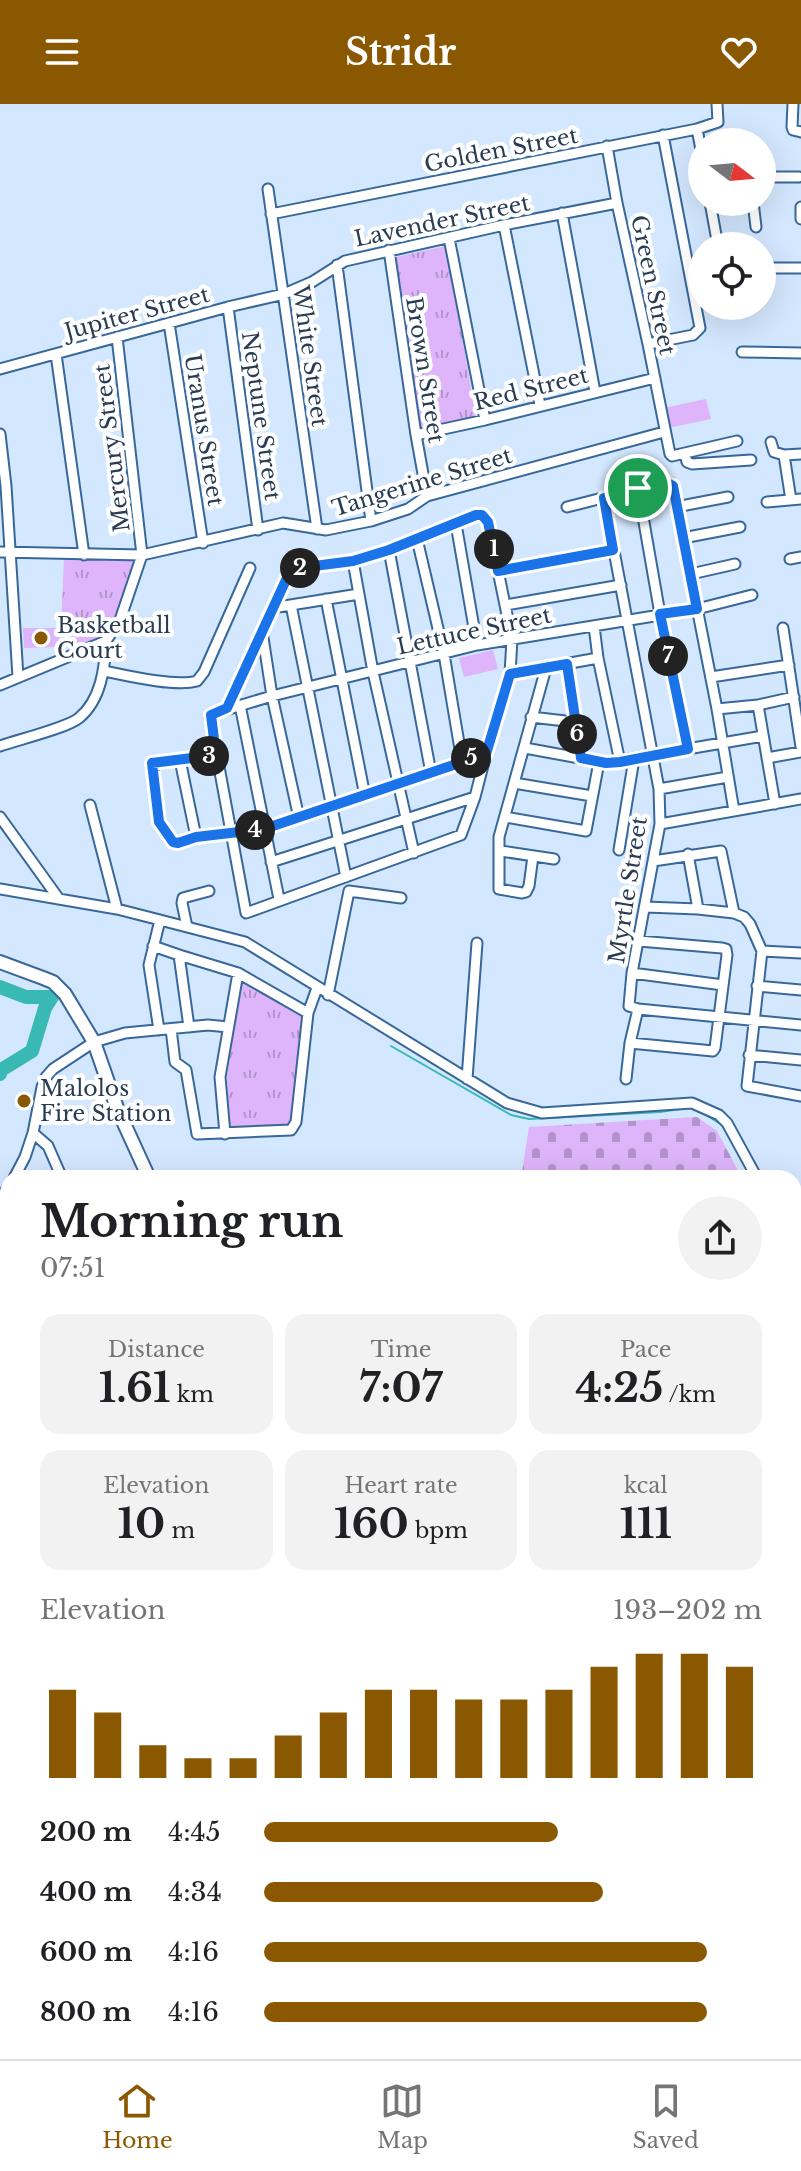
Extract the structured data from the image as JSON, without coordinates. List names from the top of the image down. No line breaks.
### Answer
{"streets":{"street":["Golden Street","Lavender Street","Green Street","Jupiter Street","White Street","Brown Street","Red Street","Neptune Street","Uranus Street","Mercury Street","Tangerine Street","Lettuce Street","Myrtle Street"]},"crossings":[["Golden Street","Green Street"],["Golden Street","White Street"],["Lavender Street","Green Street"],["Lavender Street","Jupiter Street"],["Lavender Street","White Street"],["Lavender Street","Brown Street"],["Green Street","Red Street"],["Green Street","Tangerine Street"],["Jupiter Street","White Street"],["Jupiter Street","Neptune Street"],["Jupiter Street","Uranus Street"],["Jupiter Street","Mercury Street"],["White Street","Tangerine Street"],["Brown Street","Red Street"],["Brown Street","Tangerine Street"],["Neptune Street","Tangerine Street"],["Uranus Street","Tangerine Street"],["Mercury Street","Tangerine Street"],["Lettuce Street","Myrtle Street"]],"places":["Basketball Court","Malolos Fire Station"],"north":"right","page":{"header":"Stridr","pins":["1","2","7","6","3","5","4"],"heading":["Morning run","07:51"],"stats":[["Distance","1.61 km"],["Time","7:07"],["Pace","4:25 /km"],["Elevation","10 m"],["Heart rate","160 bpm"],["kcal","111"]],"chart":["Elevation","193–202 m"],"list":[{"name":"200 m","note":"4:45"},{"name":"400 m","note":"4:34"},{"name":"600 m","note":"4:16"},{"name":"800 m","note":"4:16"}],"tabs":["Home","Map","Saved"]}}
